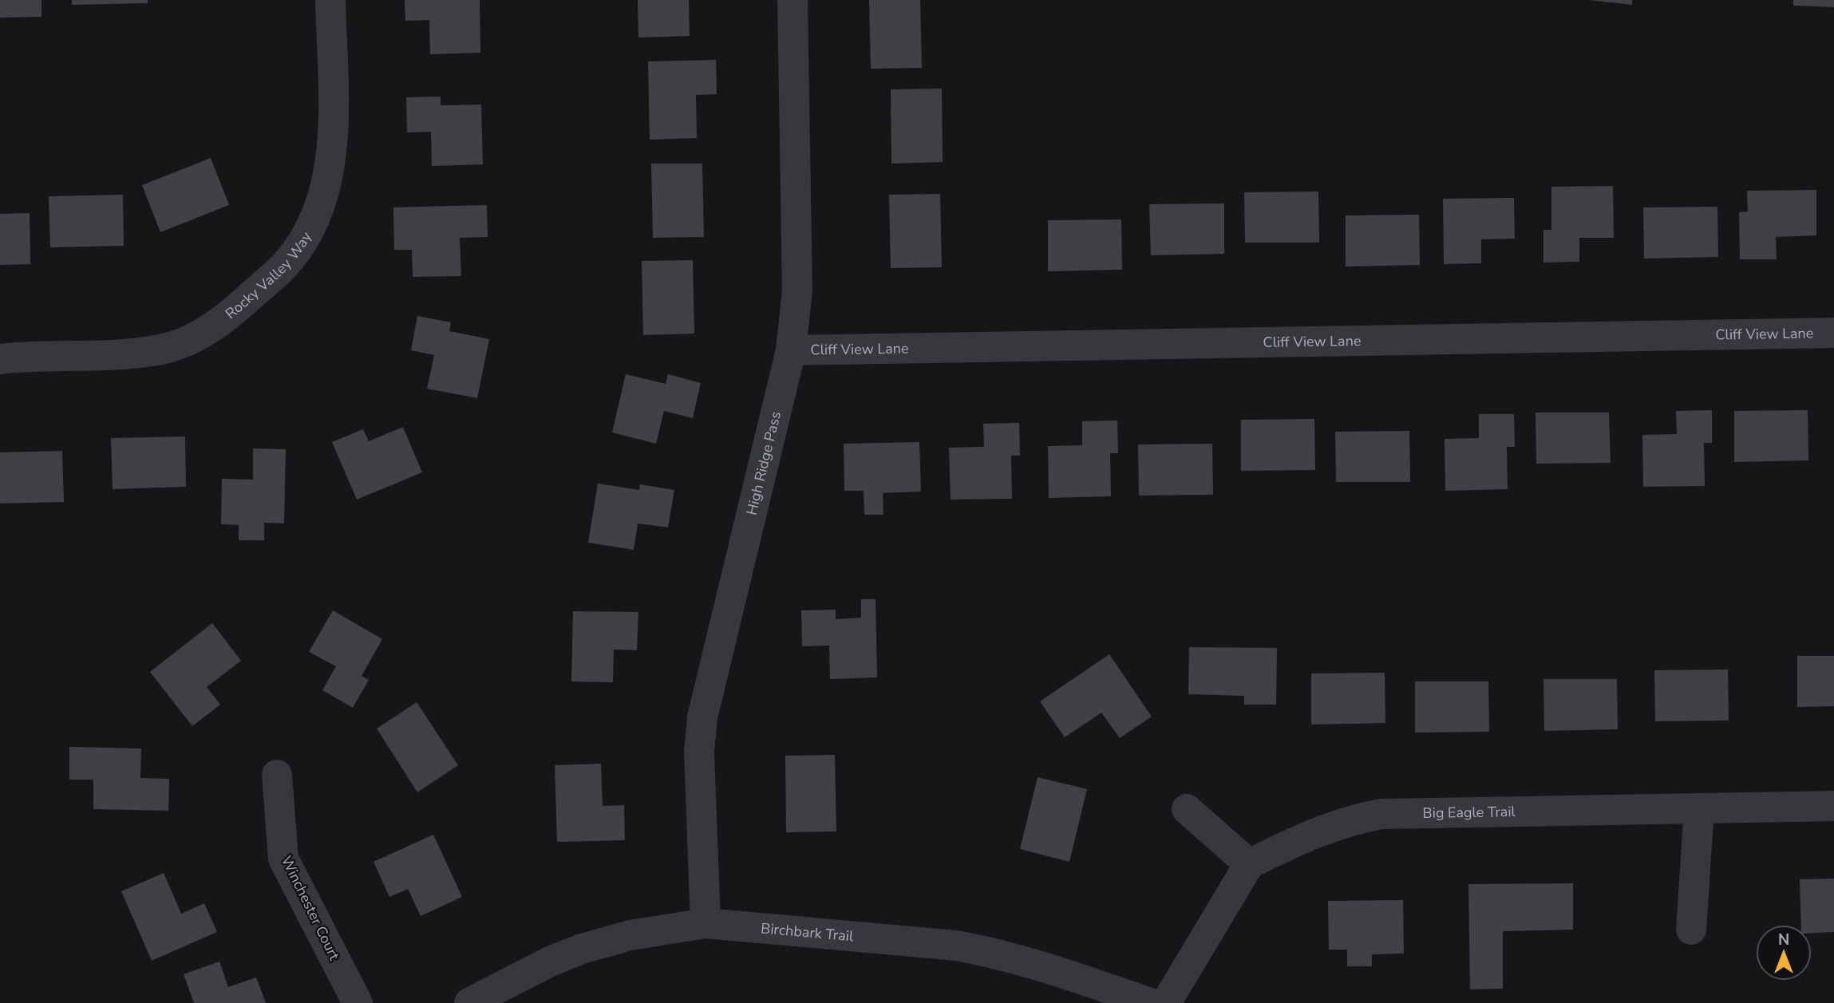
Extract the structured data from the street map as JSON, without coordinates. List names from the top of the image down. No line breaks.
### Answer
{"streets":{"street":["Rocky Valley Way","Cliff View Lane","High Ridge Pass","Big Eagle Trail","Winchester Court","Birchbark Trail"]},"crossings":[["Cliff View Lane","High Ridge Pass"],["High Ridge Pass","Birchbark Trail"]],"north":"top"}
